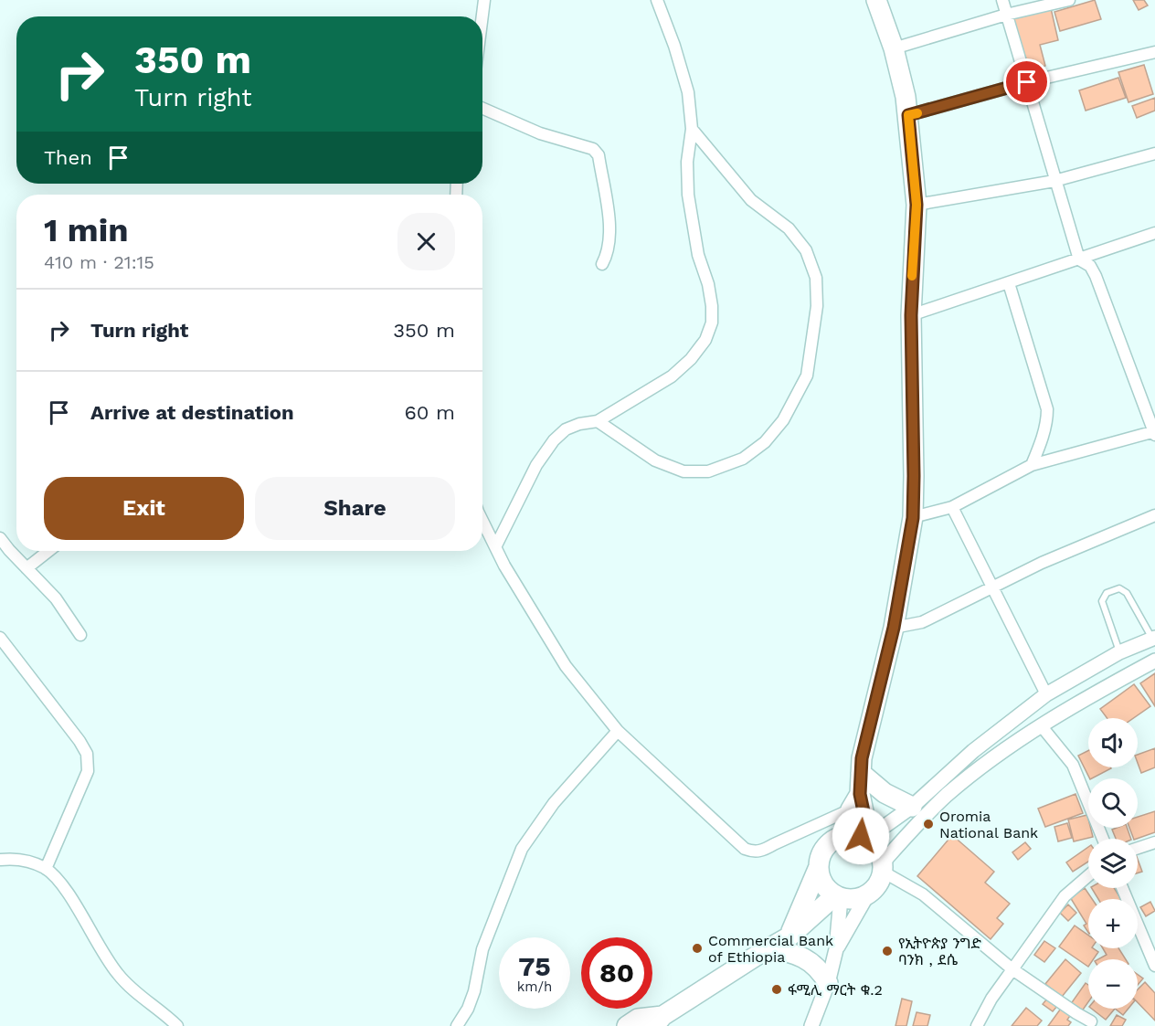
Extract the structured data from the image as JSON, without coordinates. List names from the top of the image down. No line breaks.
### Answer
{"places":["Oromia National Bank","Commercial Bank of Ethiopia","የኢትዮጵያ ንግድ ባንክ , ደሴ","ፋሚሊ ማርት ቁ.2"],"page":{"turn":["350 m","Turn right"],"then":"Then","heading":["1 min","410 m · 21:15"],"list":[{"name":"Turn right","value":"350 m"},{"name":"Arrive at destination","value":"60 m"}],"buttons":["Exit","Share"],"map_buttons":["+","−"],"speed":"75 km/h","limit":"80"}}
